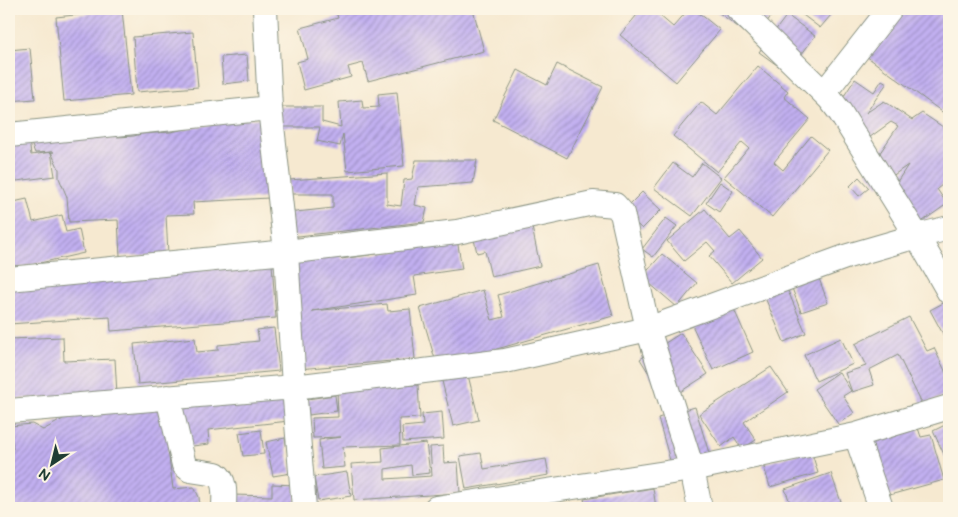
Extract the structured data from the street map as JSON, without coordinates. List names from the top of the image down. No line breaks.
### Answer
{"north":"bottom left"}
